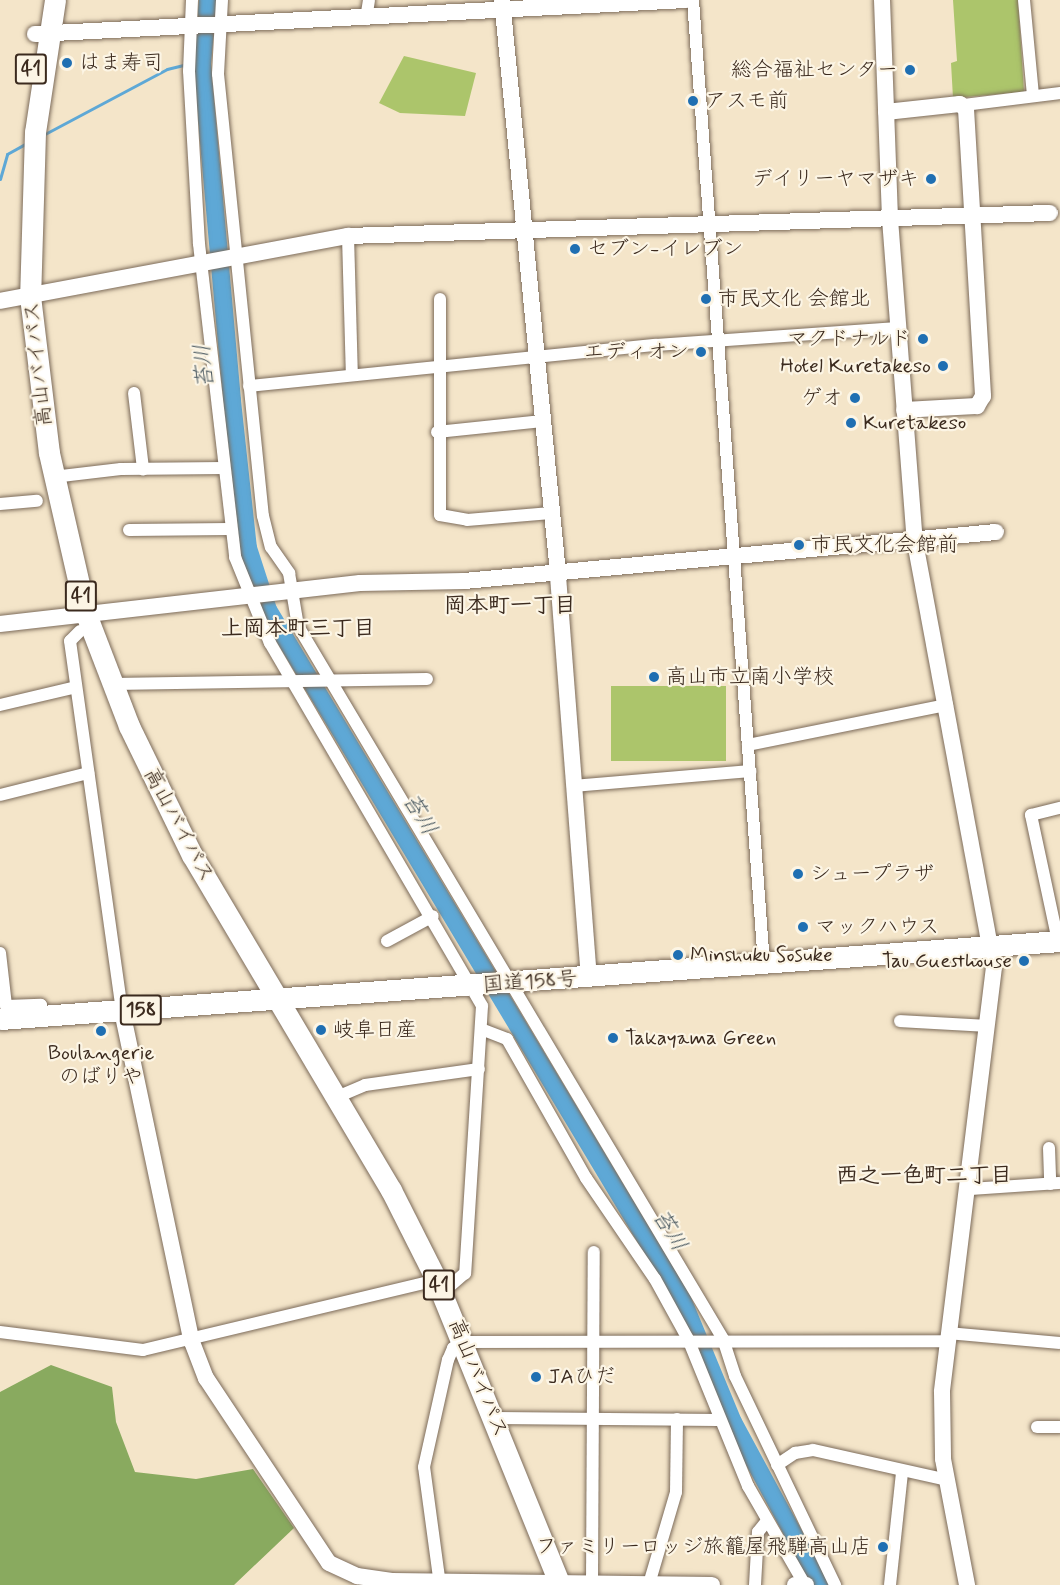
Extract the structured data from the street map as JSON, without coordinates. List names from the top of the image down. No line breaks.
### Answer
{"streets":{"highway":["41","高山バイパス","国道158号","158"]},"crossings":[["高山バイパス","国道158号"]],"districts":["岡本町一丁目","上岡本町三丁目","西之一色町二丁目"],"water":["苔川"],"places":["はま寿司","総合福祉センター","アスモ前","デイリーヤマザキ","セブン-イレブン","市民文化 会館北","マクドナルド","エディオン","Hotel Kuretakeso","ゲオ","Kuretakeso","市民文化会館前","高山市立南小学校","シュープラザ","マックハウス","Minshuku Sosuke","Tau Guesthouse","岐阜日産","Boulangerie のばりや","Takayama Green","JAひだ","ファミリーロッジ旅籠屋飛騨高山店"]}
